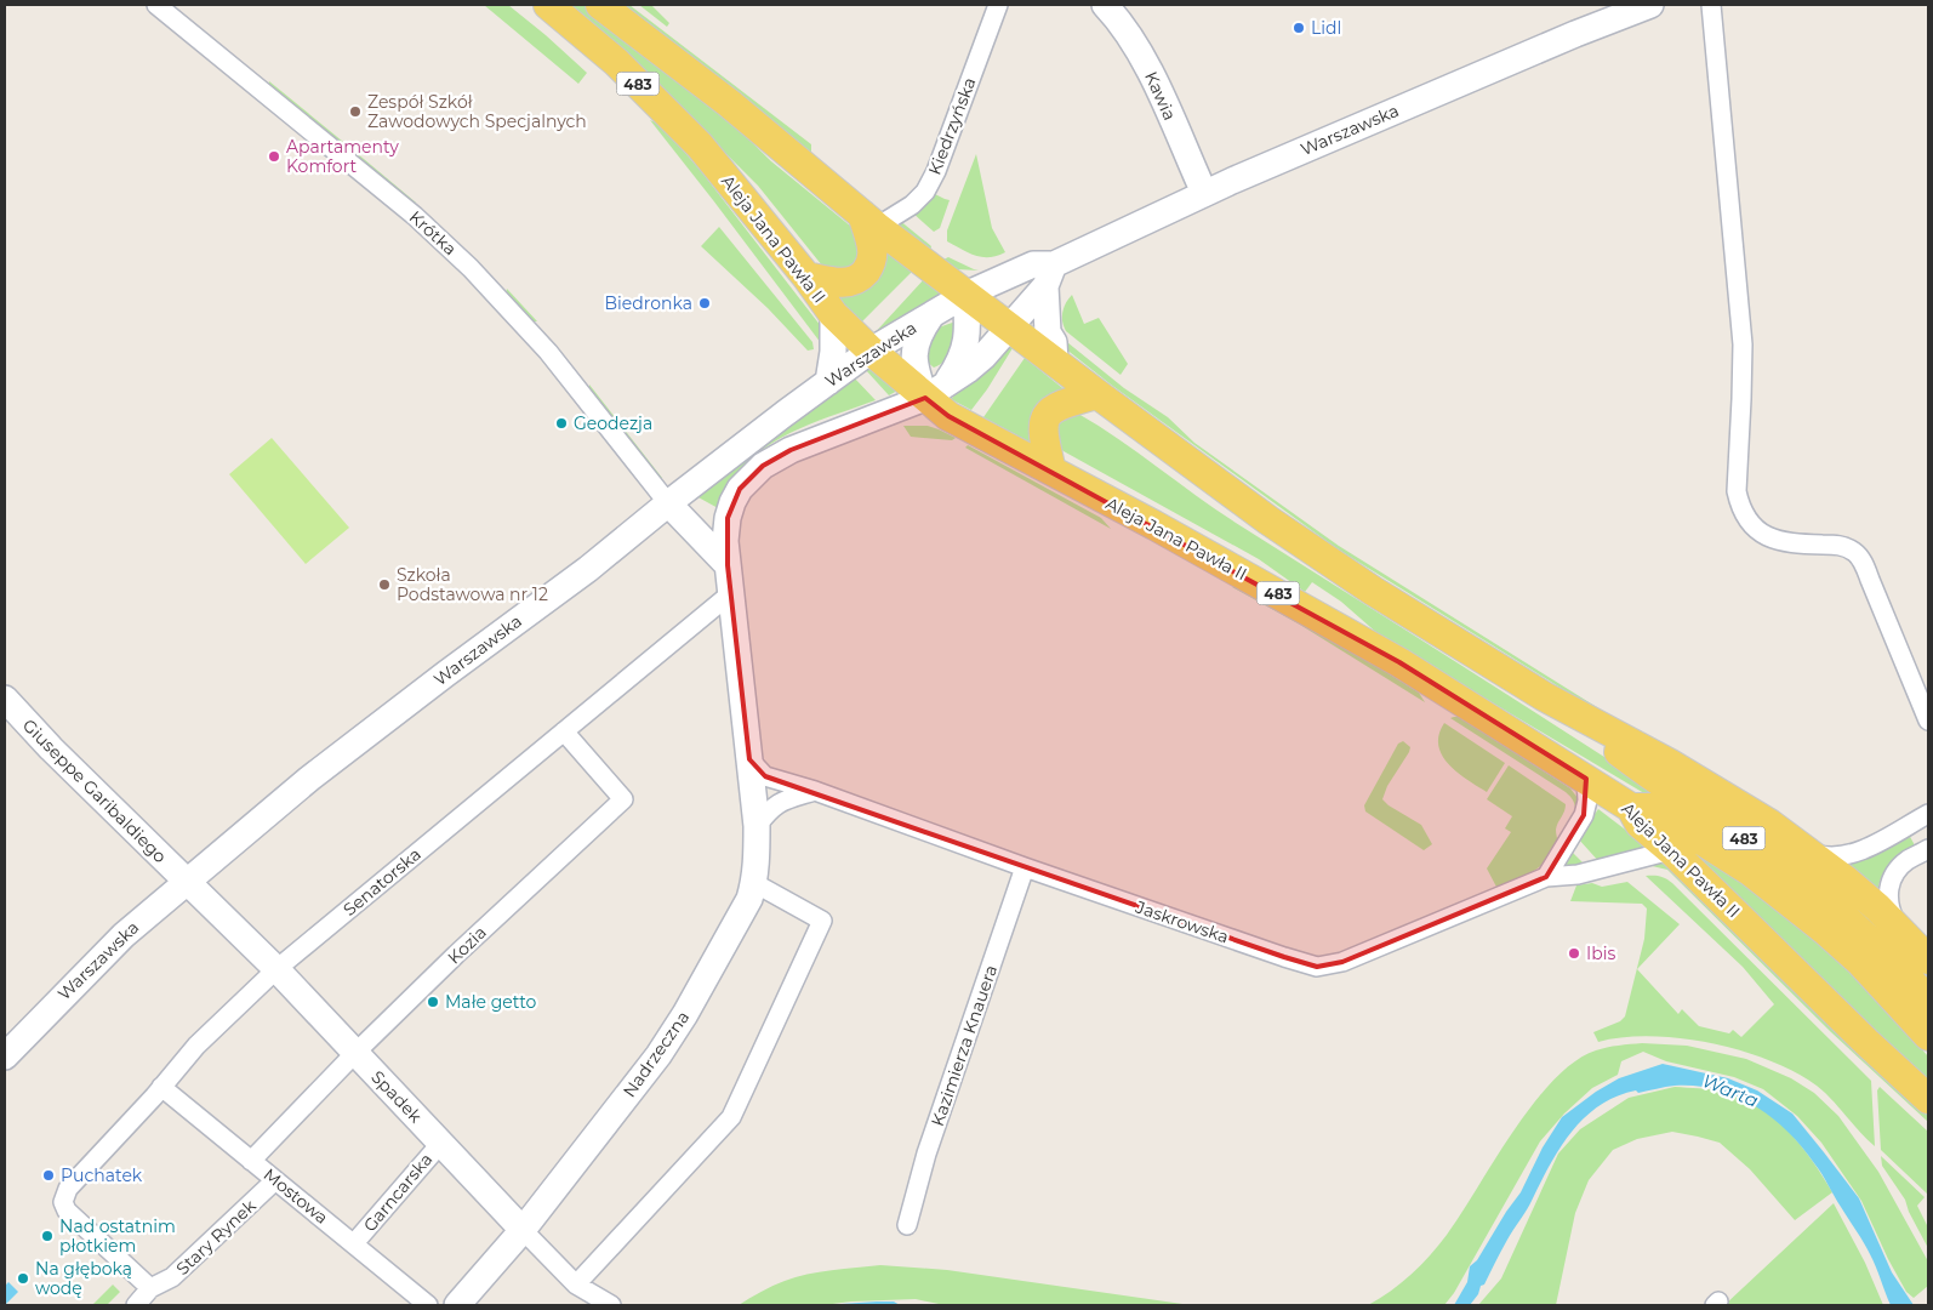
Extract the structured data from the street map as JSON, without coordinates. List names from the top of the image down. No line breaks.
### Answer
{"streets":{"main road":["483","Aleja Jana Pawła II"],"street":["Kawia","Kiedrzyńska","Warszawska","Krótka","Giuseppe Garibaldiego","Senatorska","Jaskrowska","Kozia","Kazimierza Knauera","Nadrzeczna","Spadek","Garncarska","Mostowa","Stary Rynek"]},"crossings":[["483","Kiedrzyńska"],["483","Warszawska"],["Kawia","Warszawska"],["Warszawska","Krótka"],["Warszawska","Aleja Jana Pawła II"],["Warszawska","Giuseppe Garibaldiego"],["Warszawska","Nadrzeczna"],["Warszawska","Spadek"],["Aleja Jana Pawła II","Jaskrowska"],["Giuseppe Garibaldiego","Spadek"],["Senatorska","Kozia"],["Senatorska","Nadrzeczna"],["Senatorska","Spadek"],["Senatorska","Mostowa"],["Senatorska","Stary Rynek"],["Jaskrowska","Kazimierza Knauera"],["Jaskrowska","Nadrzeczna"],["Kozia","Spadek"],["Kozia","Mostowa"],["Nadrzeczna","Spadek"],["Spadek","Garncarska"],["Garncarska","Mostowa"],["Mostowa","Stary Rynek"]],"water":["Warta"],"places":["Lidl","Zespół Szkół Zawodowych Specjalnych","Apartamenty Komfort","Biedronka","Geodezja","Szkoła Podstawowa nr 12","Ibis","Małe getto","Puchatek","Nad ostatnim płotkiem","Na głęboką wodę"]}
